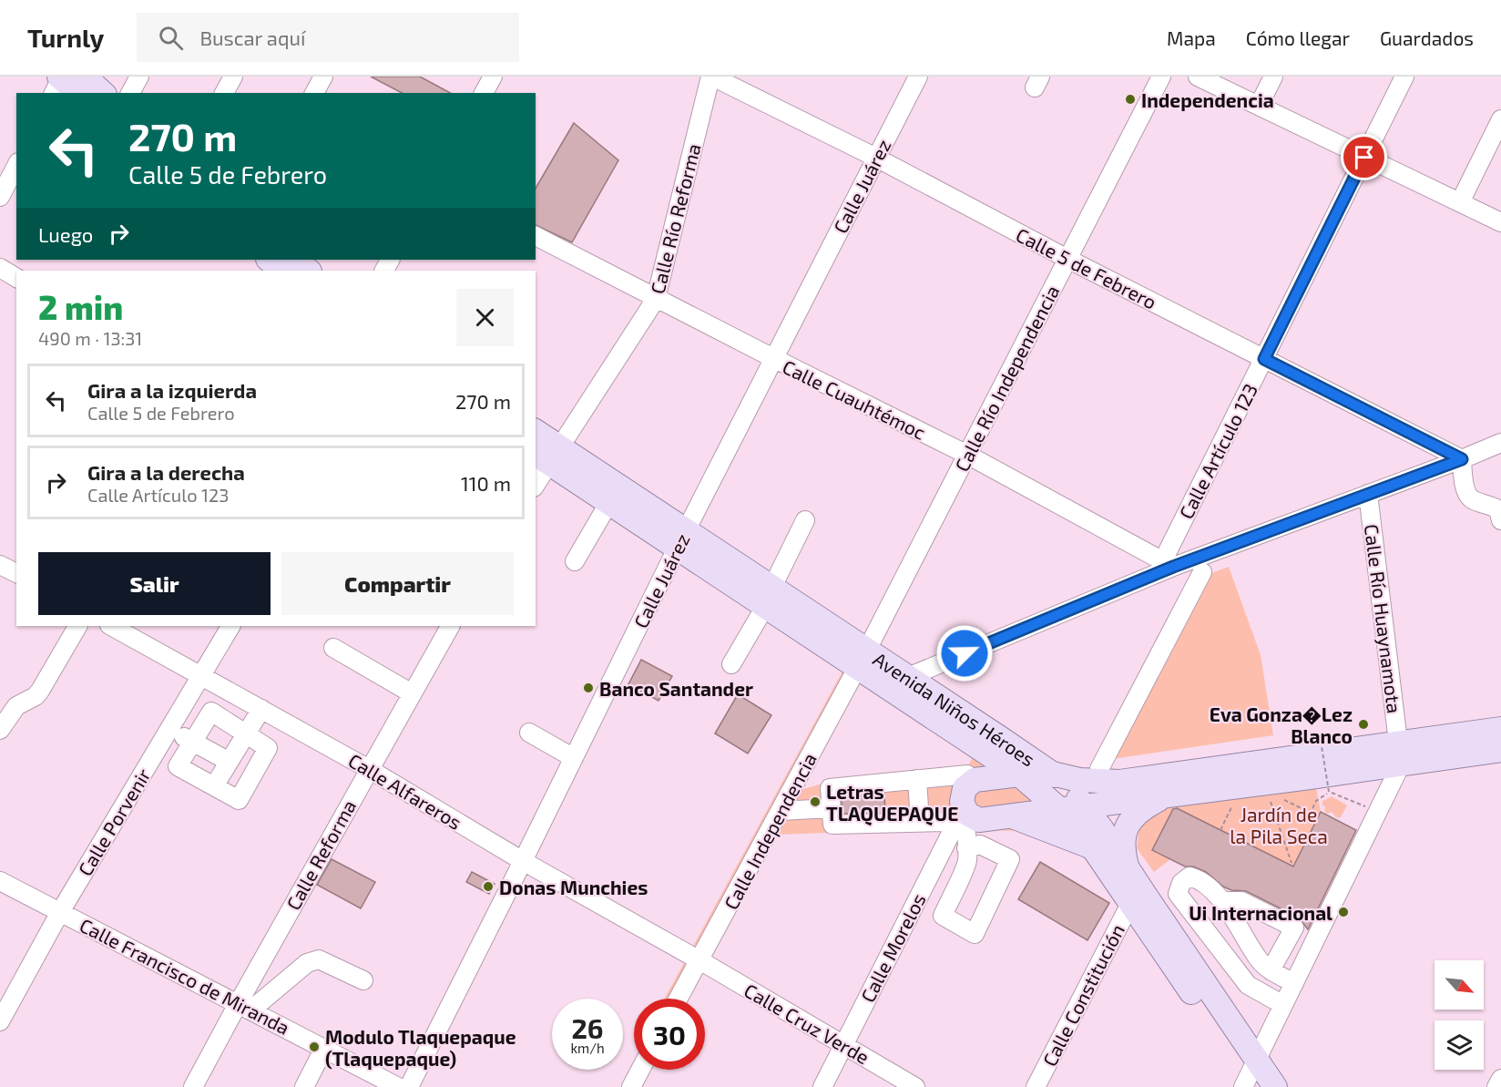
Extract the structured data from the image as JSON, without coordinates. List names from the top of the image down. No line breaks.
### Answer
{"streets":{"main road":["Avenida Niños Héroes"],"street":["Calle Juárez","Calle Río Reforma","Calle 5 de Febrero","Calle Río Independencia","Calle Cuauhtémoc","Calle Artículo 123","Calle Río Huaynamota","Calle Alfareros","Calle Porvenir","Calle Independencia","Calle Reforma","Calle Morelos","Calle Francisco de Miranda","Calle Constitución","Calle Cruz Verde"]},"crossings":[["Calle Juárez","Calle 5 de Febrero"],["Calle Juárez","Calle Cuauhtémoc"],["Calle Juárez","Avenida Niños Héroes"],["Calle Juárez","Calle Alfareros"],["Calle Río Reforma","Calle 5 de Febrero"],["Calle Río Reforma","Calle Cuauhtémoc"],["Calle Río Reforma","Avenida Niños Héroes"],["Calle 5 de Febrero","Calle Río Independencia"],["Calle 5 de Febrero","Calle Artículo 123"],["Calle Río Independencia","Calle Cuauhtémoc"],["Calle Río Independencia","Avenida Niños Héroes"],["Calle Río Independencia","Calle Independencia"],["Calle Cuauhtémoc","Calle Artículo 123"],["Avenida Niños Héroes","Calle Independencia"],["Avenida Niños Héroes","Calle Constitución"],["Calle Alfareros","Calle Porvenir"],["Calle Alfareros","Calle Independencia"],["Calle Alfareros","Calle Reforma"],["Calle Alfareros","Calle Cruz Verde"],["Calle Porvenir","Calle Francisco de Miranda"],["Calle Independencia","Calle Cruz Verde"],["Calle Reforma","Calle Francisco de Miranda"],["Calle Morelos","Calle Cruz Verde"]],"parks":["Jardín de la Pila Seca"],"places":["Independencia","Banco Santander","Eva Gonza�Lez Blanco","Letras TLAQUEPAQUE","Donas Munchies","Ui Internacional","Modulo Tlaquepaque (Tlaquepaque)"],"north":"bottom right","page":{"header":"Turnly","search":"Buscar aquí","nav":["Mapa","Cómo llegar","Guardados"],"turn":["270 m","Calle 5 de Febrero"],"then":"Luego","heading":["2 min","490 m · 13:31"],"list":[{"name":"Gira a la izquierda","note":"Calle 5 de Febrero","value":"270 m"},{"name":"Gira a la derecha","note":"Calle Artículo 123","value":"110 m"}],"buttons":["Salir","Compartir"],"speed":"26 km/h","limit":"30"}}
